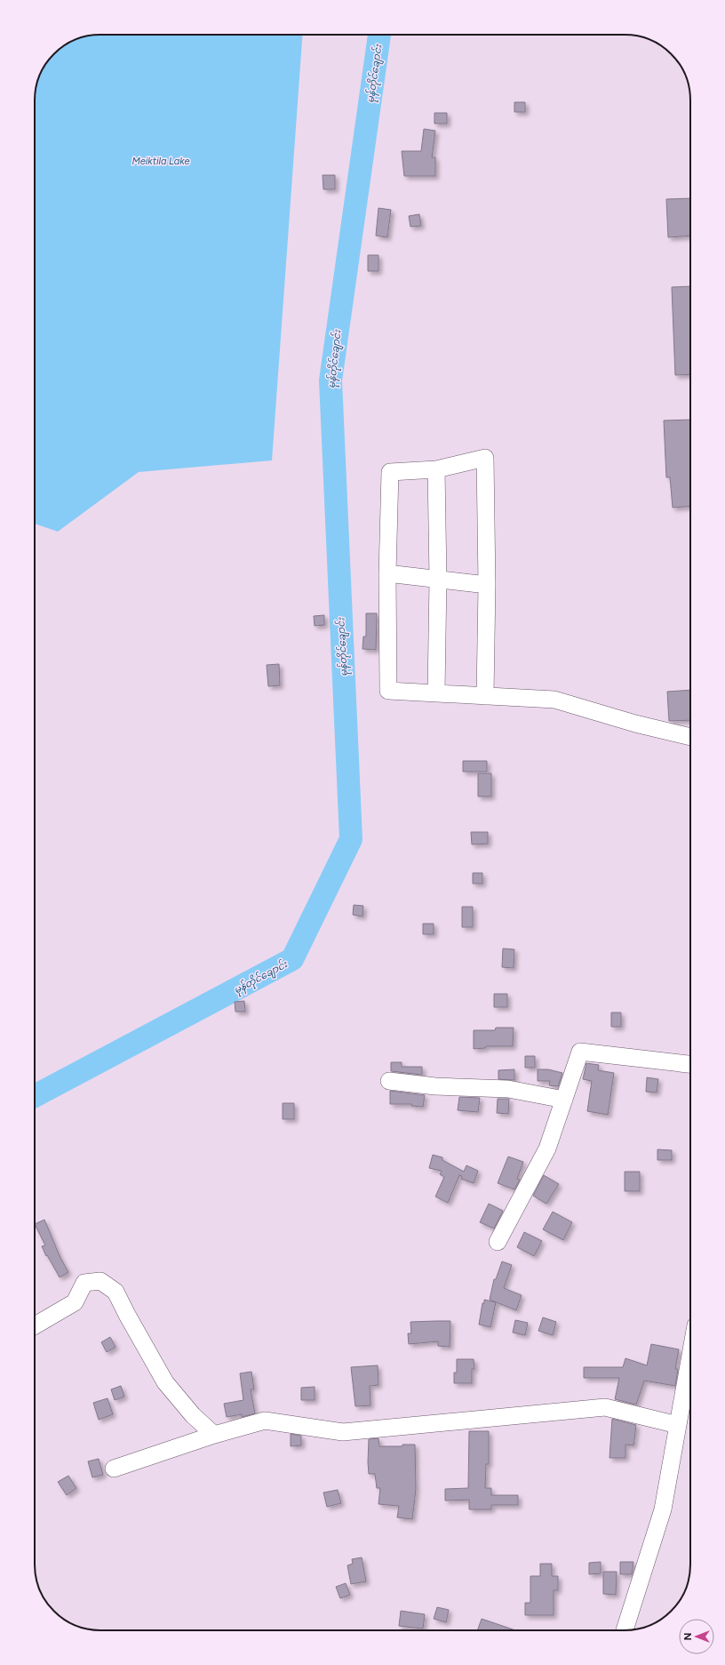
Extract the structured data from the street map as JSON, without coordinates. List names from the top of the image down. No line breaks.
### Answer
{"water":["မုန်တိုင်ချောင်း","Meiktila Lake"],"north":"left"}
